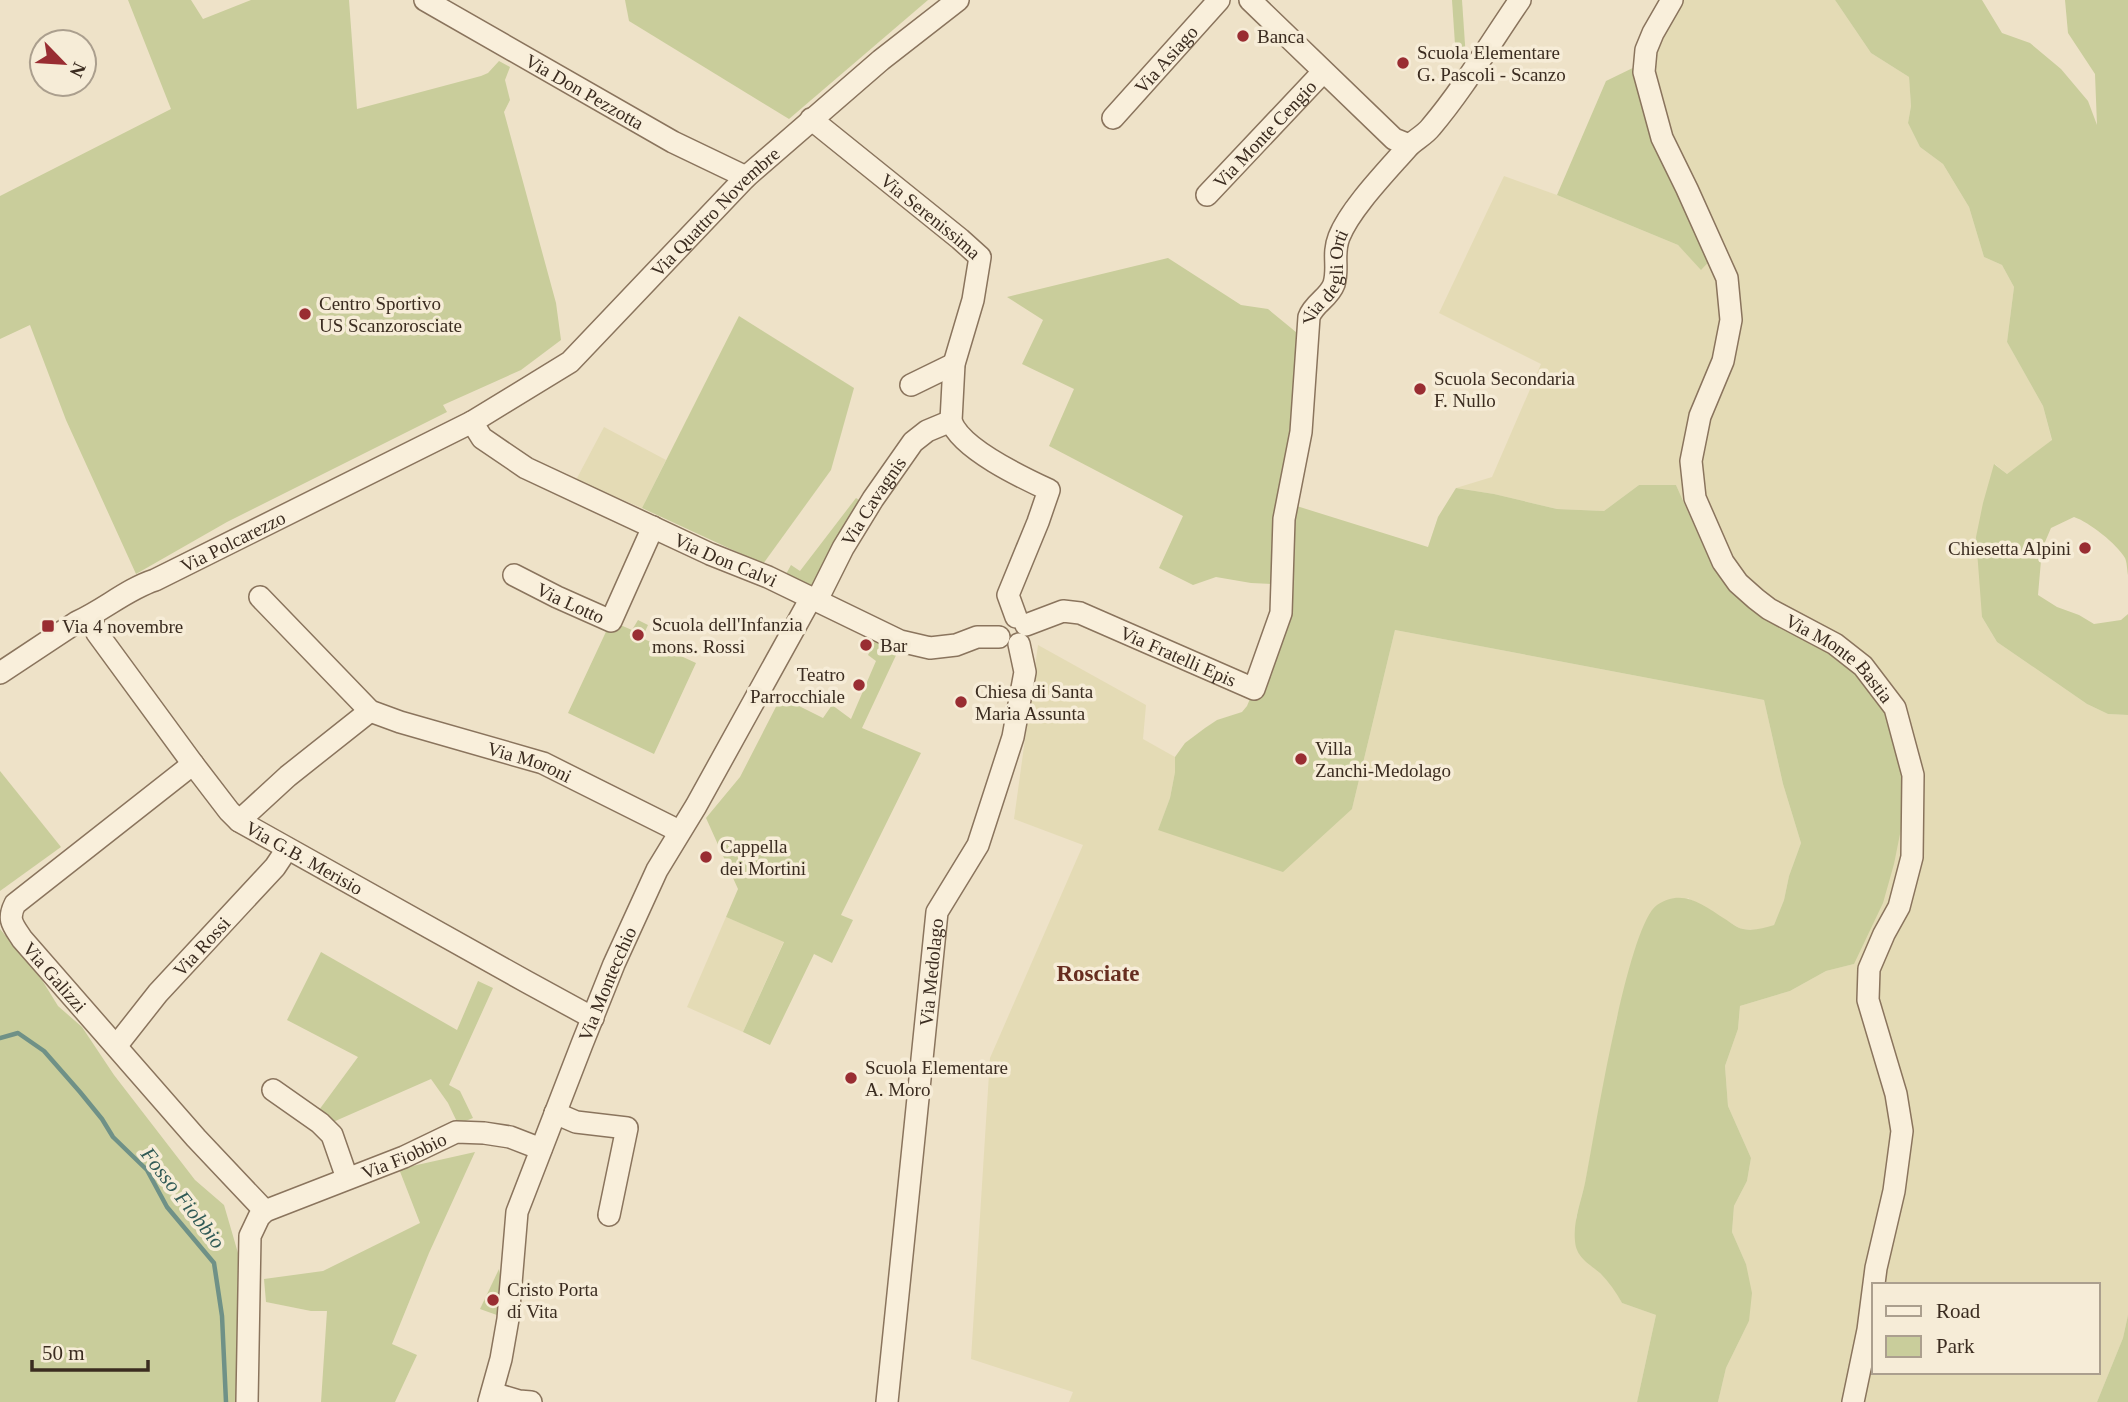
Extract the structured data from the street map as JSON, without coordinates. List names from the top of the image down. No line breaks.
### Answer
{"streets":{"street":["Via Asiago","Via Don Pezzotta","Via Monte Cengio","Via Quattro Novembre","Via Serenissima","Via degli Orti","Via Cavagnis","Via Polcarezzo","Via Don Calvi","Via Lotto","Via Fratelli Epis","Via Monte Bastia","Via Moroni","Via G.B. Merisio","Via Rossi","Via Medolago","Via Galizzi","Via Montecchio","Via Fiobbio"]},"crossings":[["Via Don Pezzotta","Via Quattro Novembre"],["Via Quattro Novembre","Via Serenissima"],["Via Quattro Novembre","Via Polcarezzo"],["Via Quattro Novembre","Via Don Calvi"],["Via Serenissima","Via Cavagnis"],["Via degli Orti","Via Fratelli Epis"],["Via Cavagnis","Via Don Calvi"],["Via Cavagnis","Via Montecchio"],["Via Polcarezzo","Via Don Calvi"],["Via Polcarezzo","Via G.B. Merisio"],["Via Don Calvi","Via Lotto"],["Via Don Calvi","Via Fratelli Epis"],["Via Don Calvi","Via Medolago"],["Via Don Calvi","Via Montecchio"],["Via Fratelli Epis","Via Medolago"],["Via Moroni","Via Montecchio"],["Via G.B. Merisio","Via Rossi"],["Via G.B. Merisio","Via Galizzi"],["Via G.B. Merisio","Via Montecchio"],["Via Rossi","Via Galizzi"],["Via Galizzi","Via Fiobbio"],["Via Montecchio","Via Fiobbio"]],"districts":["Rosciate"],"water":["Fosso Fiobbio"],"places":{"other":["Banca","Scuola Elementare G. Pascoli - Scanzo","Centro Sportivo US Scanzorosciate","Scuola Secondaria F. Nullo","Chiesetta Alpini","Scuola dell'Infanzia mons. Rossi","Bar","Teatro Parrocchiale","Chiesa di Santa Maria Assunta","Villa Zanchi-Medolago","Cappella dei Mortini","Scuola Elementare A. Moro","Cristo Porta di Vita"],"transit":["Via 4 novembre"]},"legend":["Road","Park"],"scale_bar":"50 m","north":"bottom right"}
